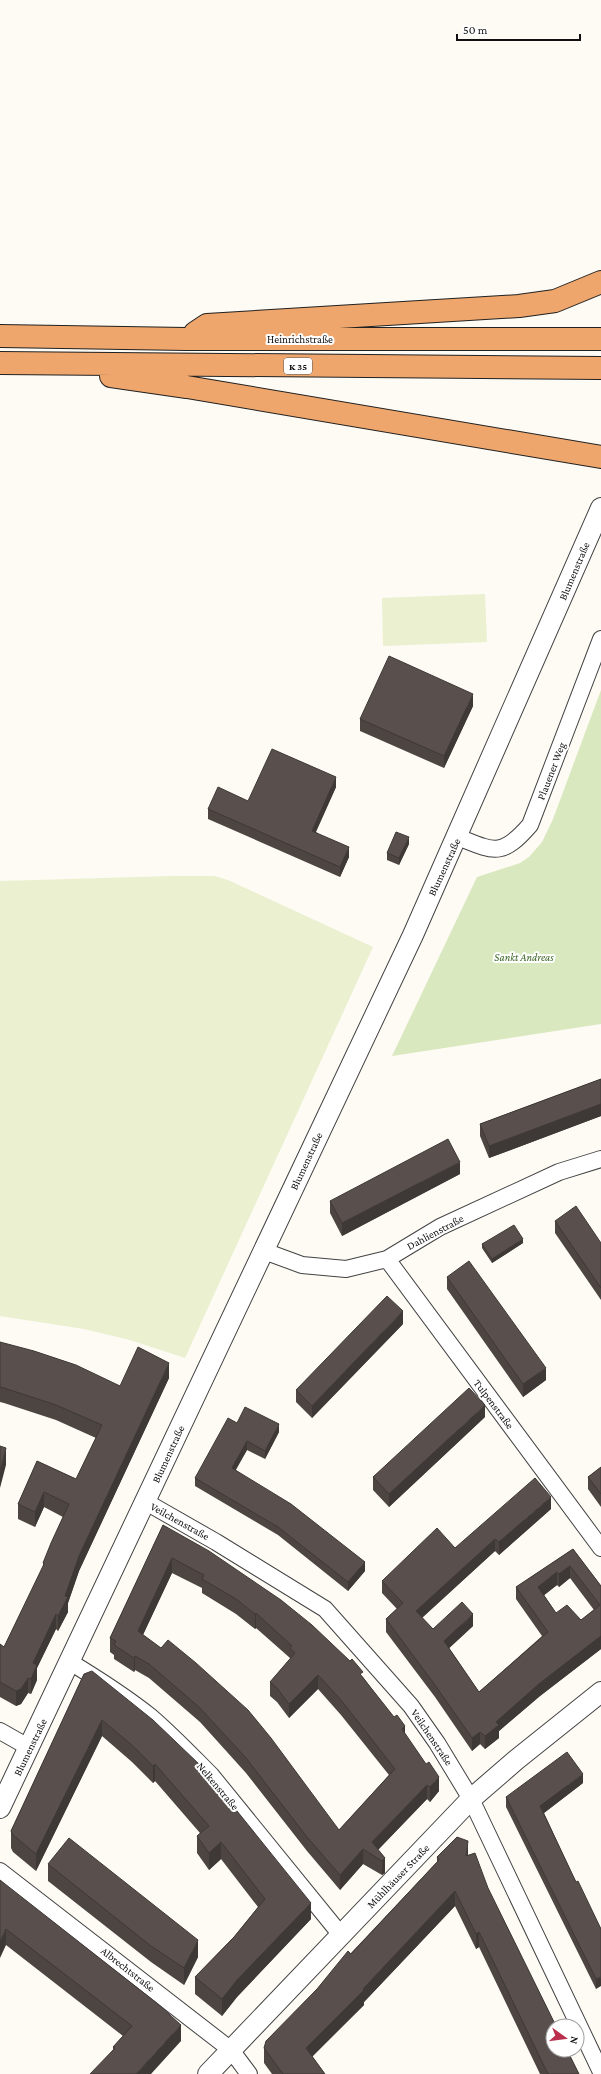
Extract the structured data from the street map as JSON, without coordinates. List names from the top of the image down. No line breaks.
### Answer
{"streets":{"highway":["Heinrichstraße","K 35"],"street":["Blumenstraße","Plauener Weg","Dahlienstraße","Tulpenstraße","Veilchenstraße","Nelkenstraße","Mühlhäuser Straße","Albrechtstraße"]},"crossings":[["Blumenstraße","Plauener Weg"],["Blumenstraße","Dahlienstraße"],["Blumenstraße","Veilchenstraße"],["Blumenstraße","Nelkenstraße"],["Dahlienstraße","Tulpenstraße"],["Veilchenstraße","Mühlhäuser Straße"],["Nelkenstraße","Mühlhäuser Straße"],["Mühlhäuser Straße","Albrechtstraße"]],"parks":["Sankt Andreas"],"scale_bar":"50 m","north":"right"}
